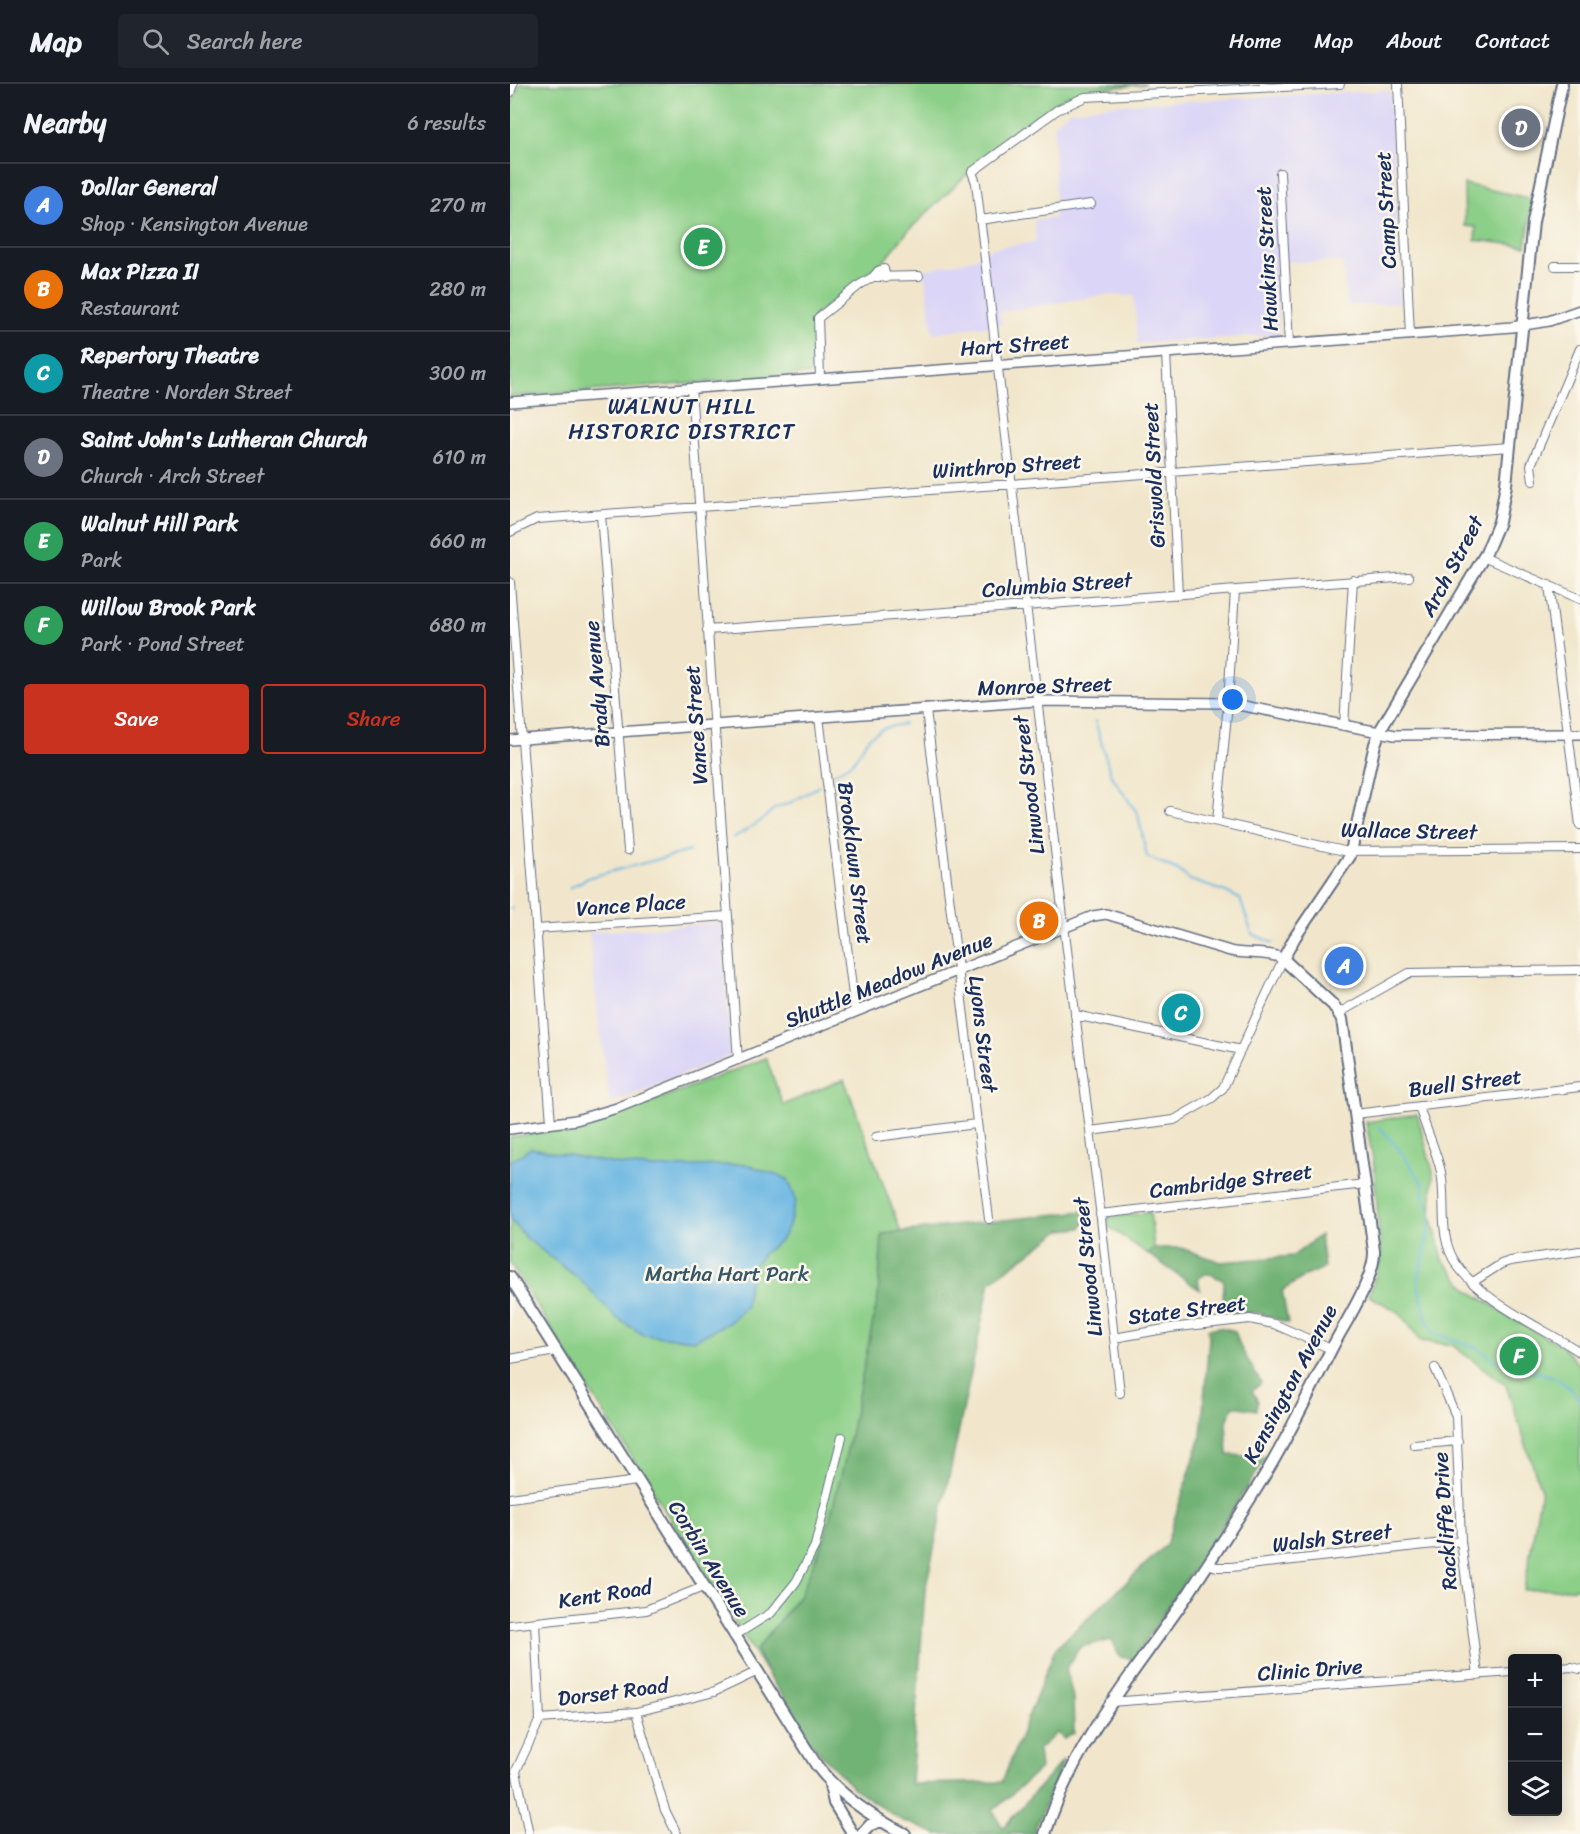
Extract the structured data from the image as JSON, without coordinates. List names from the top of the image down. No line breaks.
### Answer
{"streets":{"main road":["Arch Street","Kensington Avenue","Corbin Avenue"],"street":["Camp Street","Hawkins Street","Hart Street","Winthrop Street","Griswold Street","Columbia Street","Brady Avenue","Monroe Street","Vance Street","Linwood Street","Wallace Street","Brooklawn Street","Vance Place","Shuttle Meadow Avenue","Lyons Street","Buell Street","Cambridge Street","State Street","Rackliffe Drive","Walsh Street","Kent Road","Clinic Drive","Dorset Road"]},"crossings":[["Camp Street","Hart Street"],["Hawkins Street","Hart Street"],["Hart Street","Griswold Street"],["Hart Street","Arch Street"],["Hart Street","Vance Street"],["Hart Street","Linwood Street"],["Winthrop Street","Griswold Street"],["Winthrop Street","Arch Street"],["Winthrop Street","Brady Avenue"],["Winthrop Street","Vance Street"],["Winthrop Street","Linwood Street"],["Griswold Street","Columbia Street"],["Arch Street","Monroe Street"],["Arch Street","Wallace Street"],["Arch Street","Shuttle Meadow Avenue"],["Columbia Street","Vance Street"],["Columbia Street","Linwood Street"],["Brady Avenue","Monroe Street"],["Monroe Street","Vance Street"],["Monroe Street","Linwood Street"],["Monroe Street","Brooklawn Street"],["Monroe Street","Lyons Street"],["Vance Street","Vance Place"],["Vance Street","Shuttle Meadow Avenue"],["Linwood Street","Shuttle Meadow Avenue"],["Linwood Street","Cambridge Street"],["Linwood Street","State Street"],["Brooklawn Street","Shuttle Meadow Avenue"],["Shuttle Meadow Avenue","Lyons Street"],["Buell Street","Kensington Avenue"],["Cambridge Street","Kensington Avenue"],["State Street","Kensington Avenue"],["Kensington Avenue","Walsh Street"],["Kensington Avenue","Clinic Drive"],["Rackliffe Drive","Walsh Street"],["Rackliffe Drive","Clinic Drive"],["Corbin Avenue","Kent Road"],["Corbin Avenue","Dorset Road"]],"districts":["WALNUT HILL HISTORIC DISTRICT"],"parks":["Martha Hart Park"],"page":{"header":"Map","search":"Search here","nav":["Home","Map","About","Contact"],"heading":["Nearby","6 results"],"pins":["D","E","B","A","C","F"],"list":[{"mark":"A","name":"Dollar General","note":"Shop · Kensington Avenue","value":"270 m"},{"mark":"B","name":"Max Pizza II","note":"Restaurant","value":"280 m"},{"mark":"C","name":"Repertory Theatre","note":"Theatre · Norden Street","value":"300 m"},{"mark":"D","name":"Saint John's Lutheran Church","note":"Church · Arch Street","value":"610 m"},{"mark":"E","name":"Walnut Hill Park","note":"Park","value":"660 m"},{"mark":"F","name":"Willow Brook Park","note":"Park · Pond Street","value":"680 m"}],"buttons":["Save","Share"],"map_buttons":["+","−"]}}
